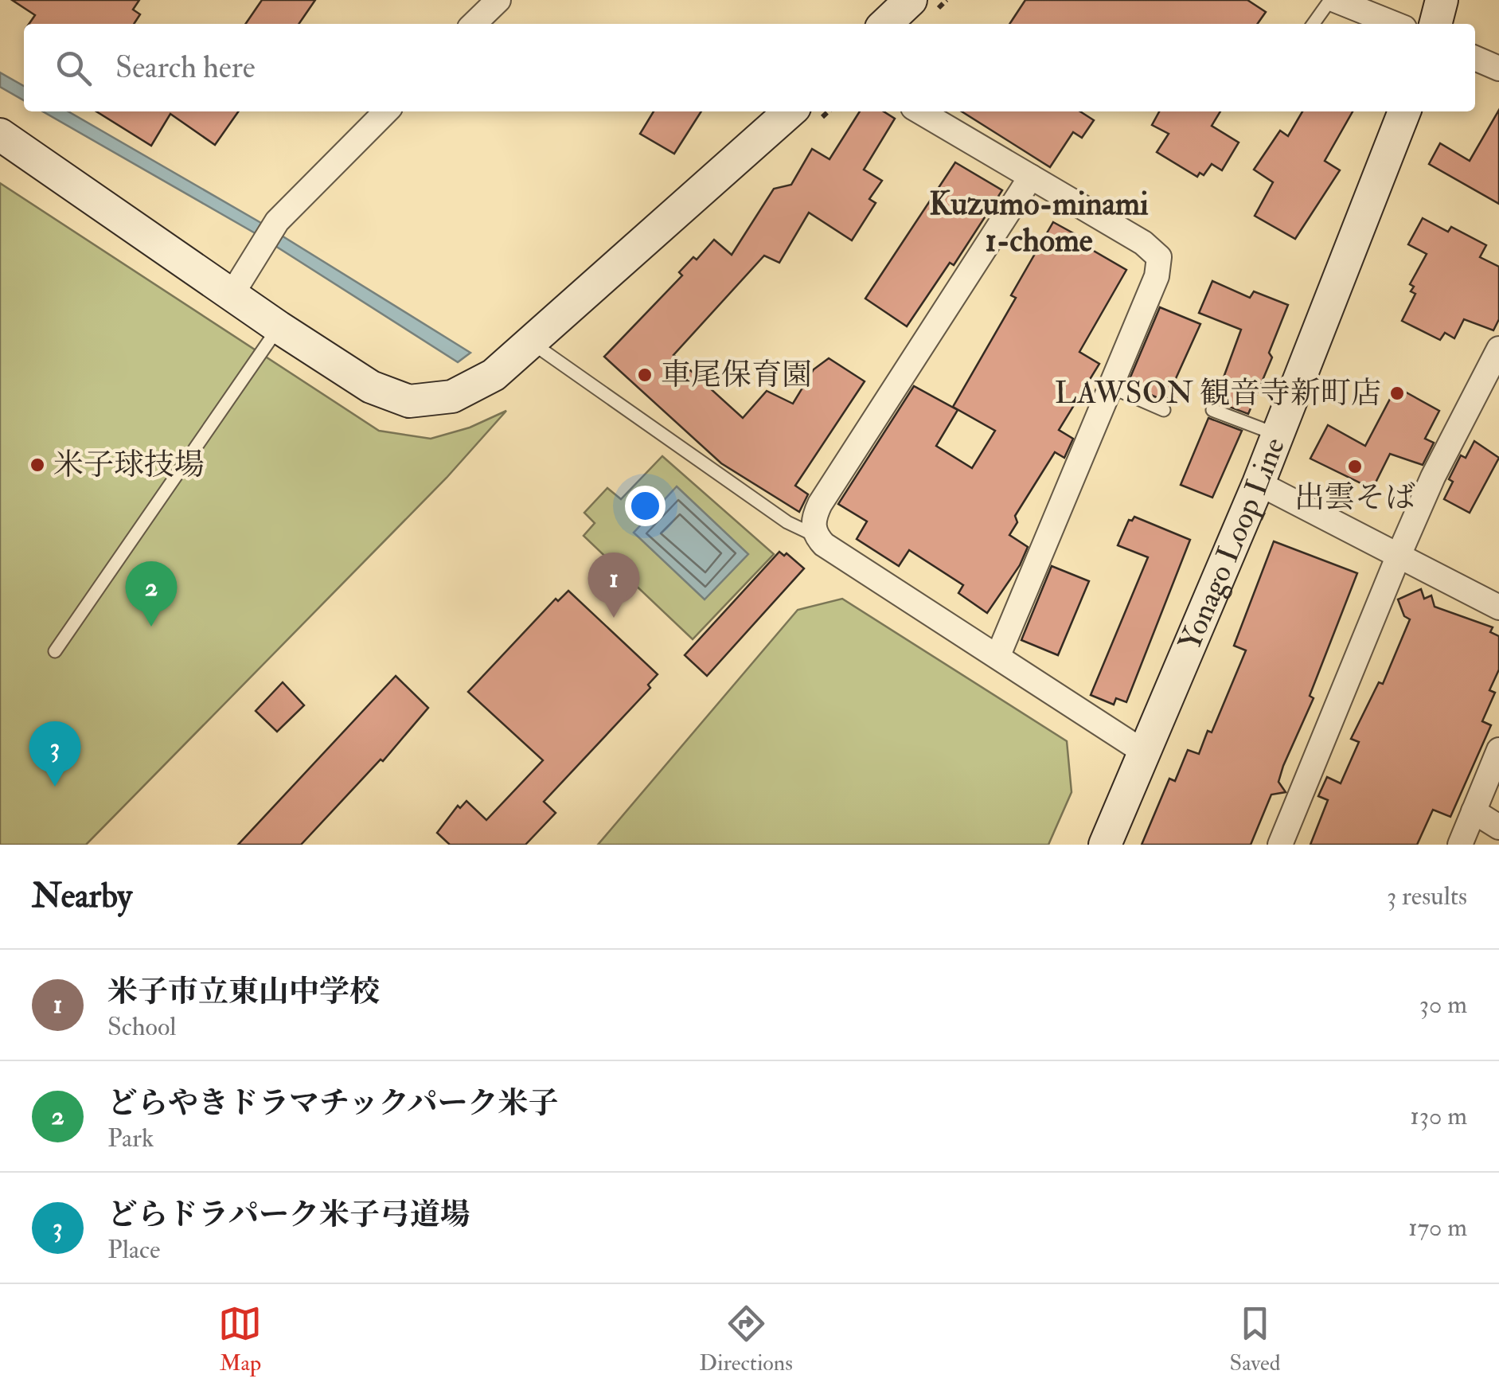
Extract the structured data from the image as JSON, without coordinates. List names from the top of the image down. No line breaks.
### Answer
{"streets":{"street":["Yonago Loop Line"]},"districts":["Kuzumo-minami 1-chome"],"places":["車尾保育園","LAWSON 観音寺新町店","米子球技場","出雲そば"],"page":{"search":"Search here","pins":["1","2","3"],"heading":["Nearby","3 results"],"list":[{"mark":"1","name":"米子市立東山中学校","note":"School","value":"30 m"},{"mark":"2","name":"どらやきドラマチックパーク米子","note":"Park","value":"130 m"},{"mark":"3","name":"どらドラパーク米子弓道場","note":"Place","value":"170 m"}],"nav":["Map","Directions","Saved"]}}
